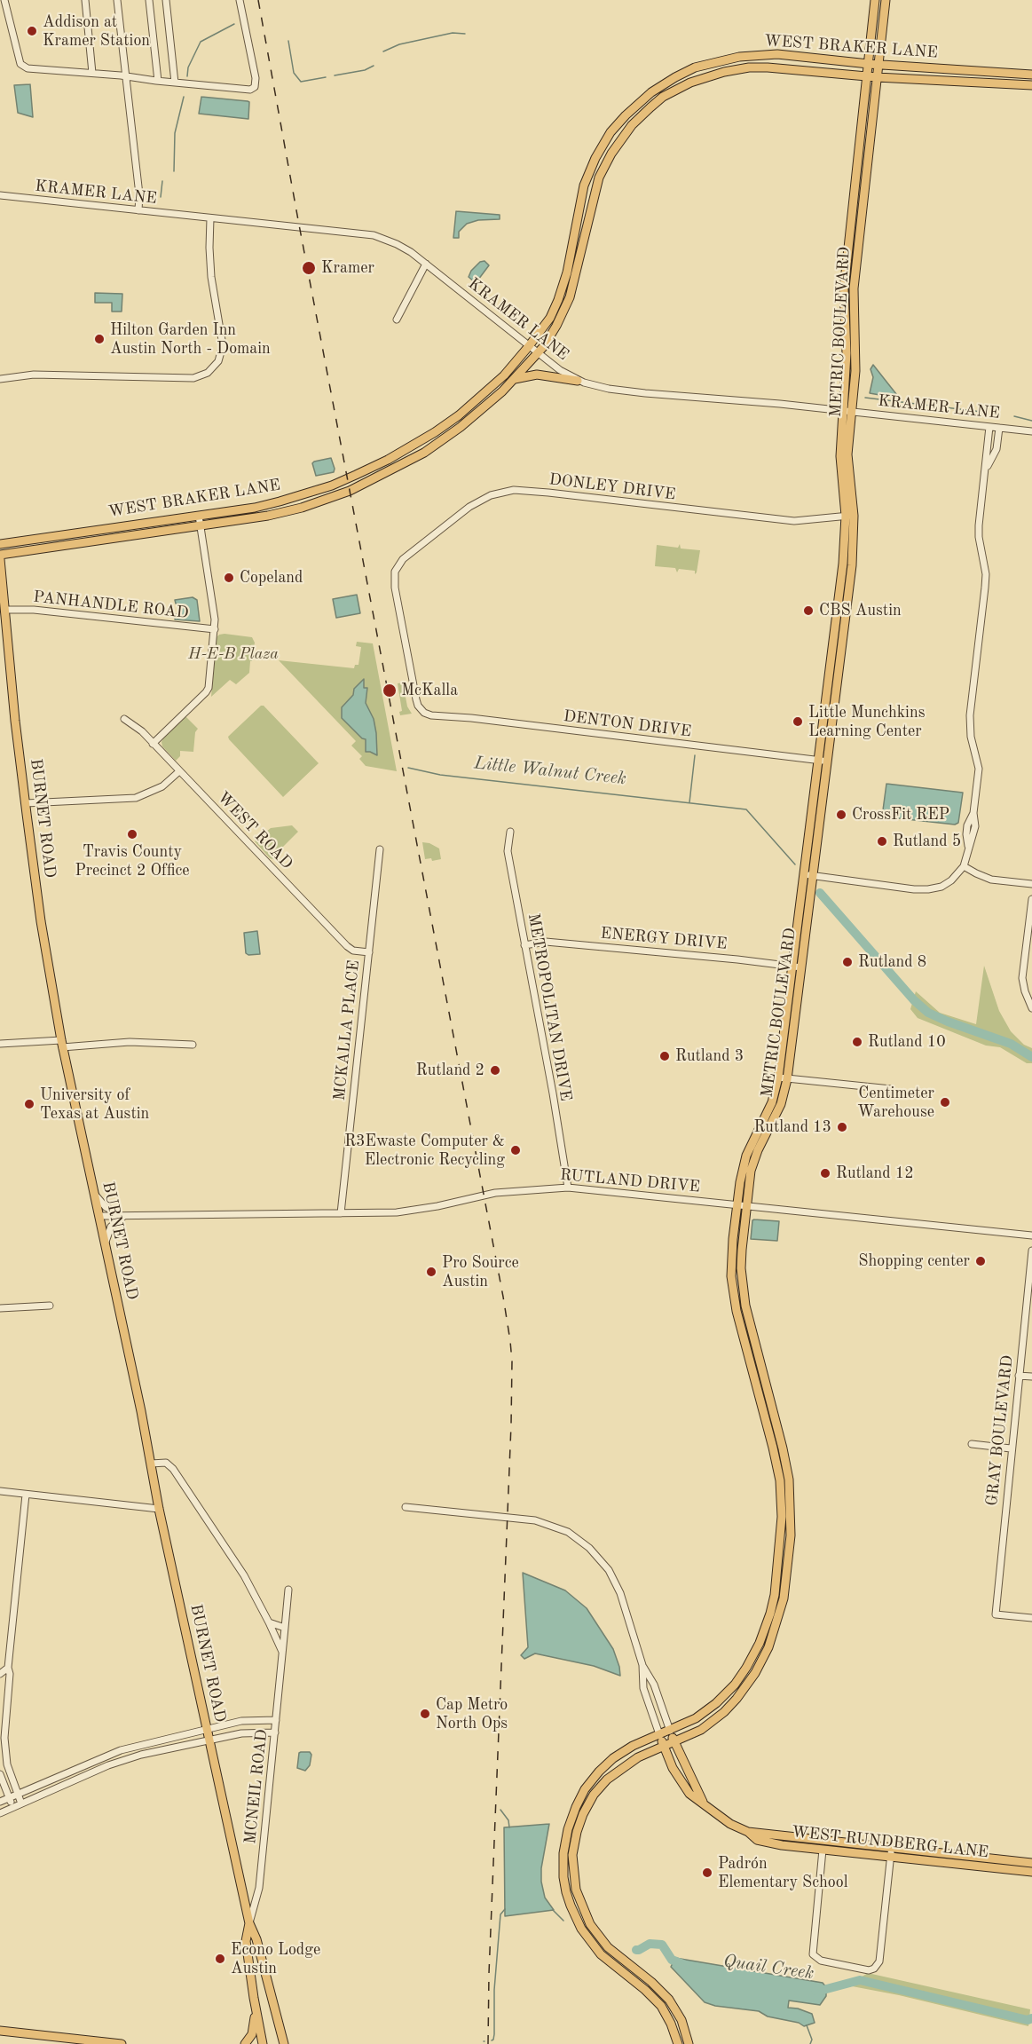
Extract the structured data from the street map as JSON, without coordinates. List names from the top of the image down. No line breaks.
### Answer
{"streets":{"main road":["WEST BRAKER LANE","METRIC BOULEVARD","BURNET ROAD","WEST RUNDBERG LANE"],"street":["KRAMER LANE","DONLEY DRIVE","PANHANDLE ROAD","DENTON DRIVE","WEST ROAD","ENERGY DRIVE","METROPOLITAN DRIVE","MCKALLA PLACE","RUTLAND DRIVE","GRAY BOULEVARD","MCNEIL ROAD"]},"crossings":[["WEST BRAKER LANE","KRAMER LANE"],["WEST BRAKER LANE","METRIC BOULEVARD"],["KRAMER LANE","METRIC BOULEVARD"],["METRIC BOULEVARD","DONLEY DRIVE"],["METRIC BOULEVARD","DENTON DRIVE"],["METRIC BOULEVARD","ENERGY DRIVE"],["METRIC BOULEVARD","RUTLAND DRIVE"],["METRIC BOULEVARD","WEST RUNDBERG LANE"],["DONLEY DRIVE","DENTON DRIVE"],["PANHANDLE ROAD","BURNET ROAD"],["BURNET ROAD","RUTLAND DRIVE"],["BURNET ROAD","MCNEIL ROAD"],["WEST ROAD","MCKALLA PLACE"],["ENERGY DRIVE","METROPOLITAN DRIVE"],["METROPOLITAN DRIVE","RUTLAND DRIVE"],["MCKALLA PLACE","RUTLAND DRIVE"]],"water":["Little Walnut Creek","Quail Creek"],"parks":["H-E-B Plaza"],"places":["Addison at Kramer Station","Kramer","Hilton Garden Inn Austin North - Domain","Copeland","CBS Austin","McKalla","Little Munchkins Learning Center","CrossFit REP","Travis County Precinct 2 Office","Rutland 5","Rutland 8","Rutland 10","Rutland 3","Rutland 2","Centimeter Warehouse","University of Texas at Austin","Rutland 13","R3Ewaste Computer & Electronic Recycling","Rutland 12","Shopping center","Pro Source Austin","Cap Metro North Ops","Padrón Elementary School","Econo Lodge Austin"]}
